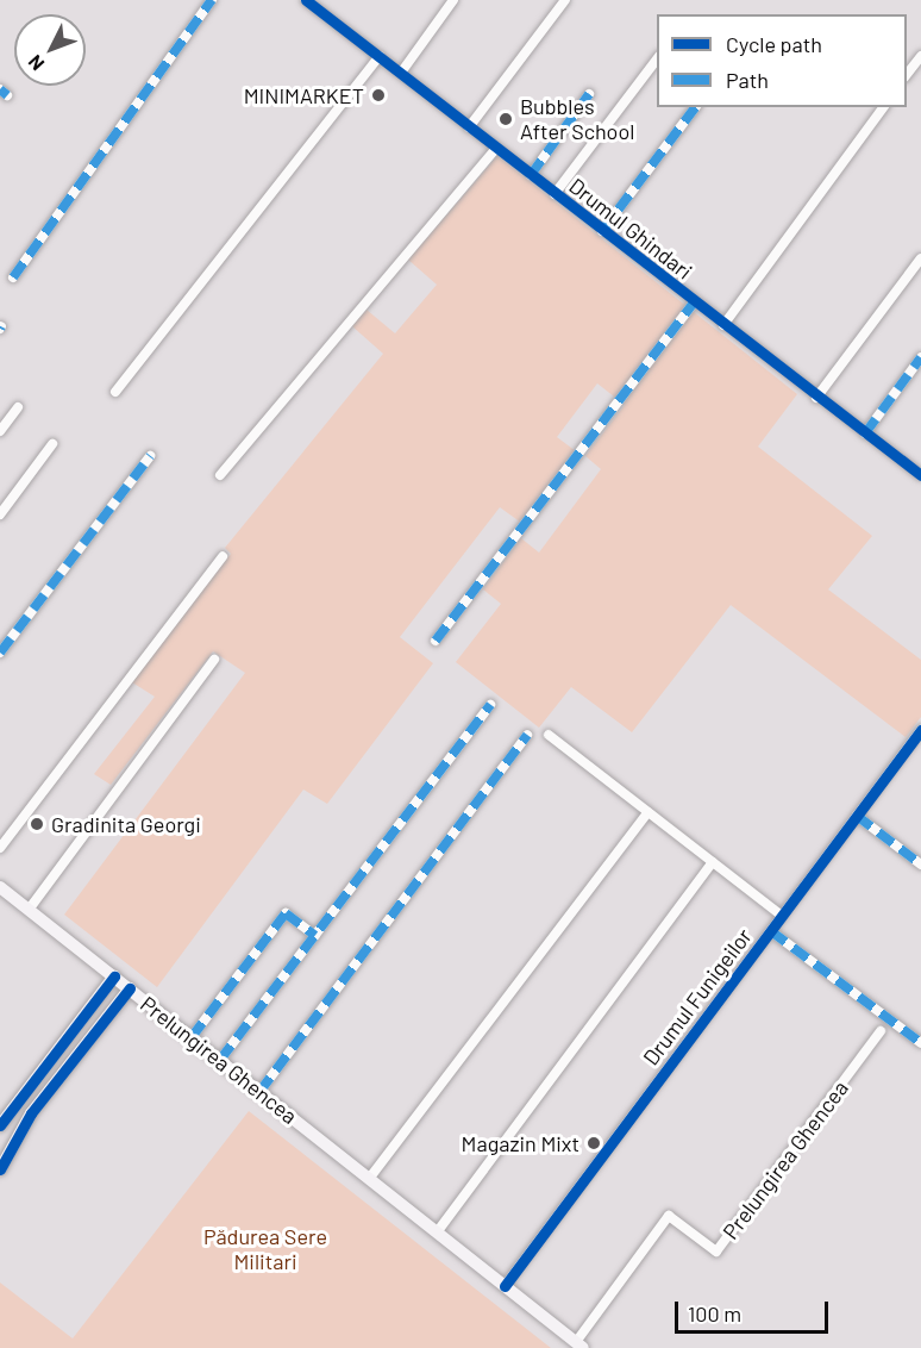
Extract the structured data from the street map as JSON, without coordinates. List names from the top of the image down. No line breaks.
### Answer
{"streets":{"main road":["Prelungirea Ghencea"],"street":["Drumul Ghindari","Drumul Funigeilor"]},"crossings":[["Drumul Funigeilor","Prelungirea Ghencea"]],"parks":["Pădurea Sere Militari"],"places":["MINIMARKET","Bubbles After School","Gradinita Georgi","Magazin Mixt"],"legend":["Cycle path","Path"],"scale_bar":"100 m","north":"bottom left"}
